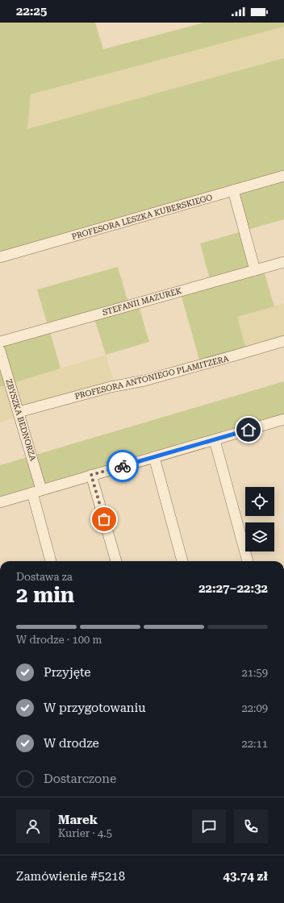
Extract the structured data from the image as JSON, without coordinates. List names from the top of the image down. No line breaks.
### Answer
{"streets":{"street":["PROFESORA LESZKA KUBERSKIEGO","STEFANII MAZUREK","PROFESORA ANTONIEGO PLAMITZERA","ZBYSZKA BEDNORZA"]},"crossings":[["PROFESORA ANTONIEGO PLAMITZERA","ZBYSZKA BEDNORZA"]],"page":{"status":"22:25","heading":["2 min","Dostawa za","22:27–22:32"],"panel":["Marek","Kurier · 4.5","Zamówienie #5218","43.74 zł"],"bar":"W drodze · 100 m","list":[["Przyjęte","21:59"],["W przygotowaniu","22:09"],["W drodze","22:11"],"Dostarczone"]}}
